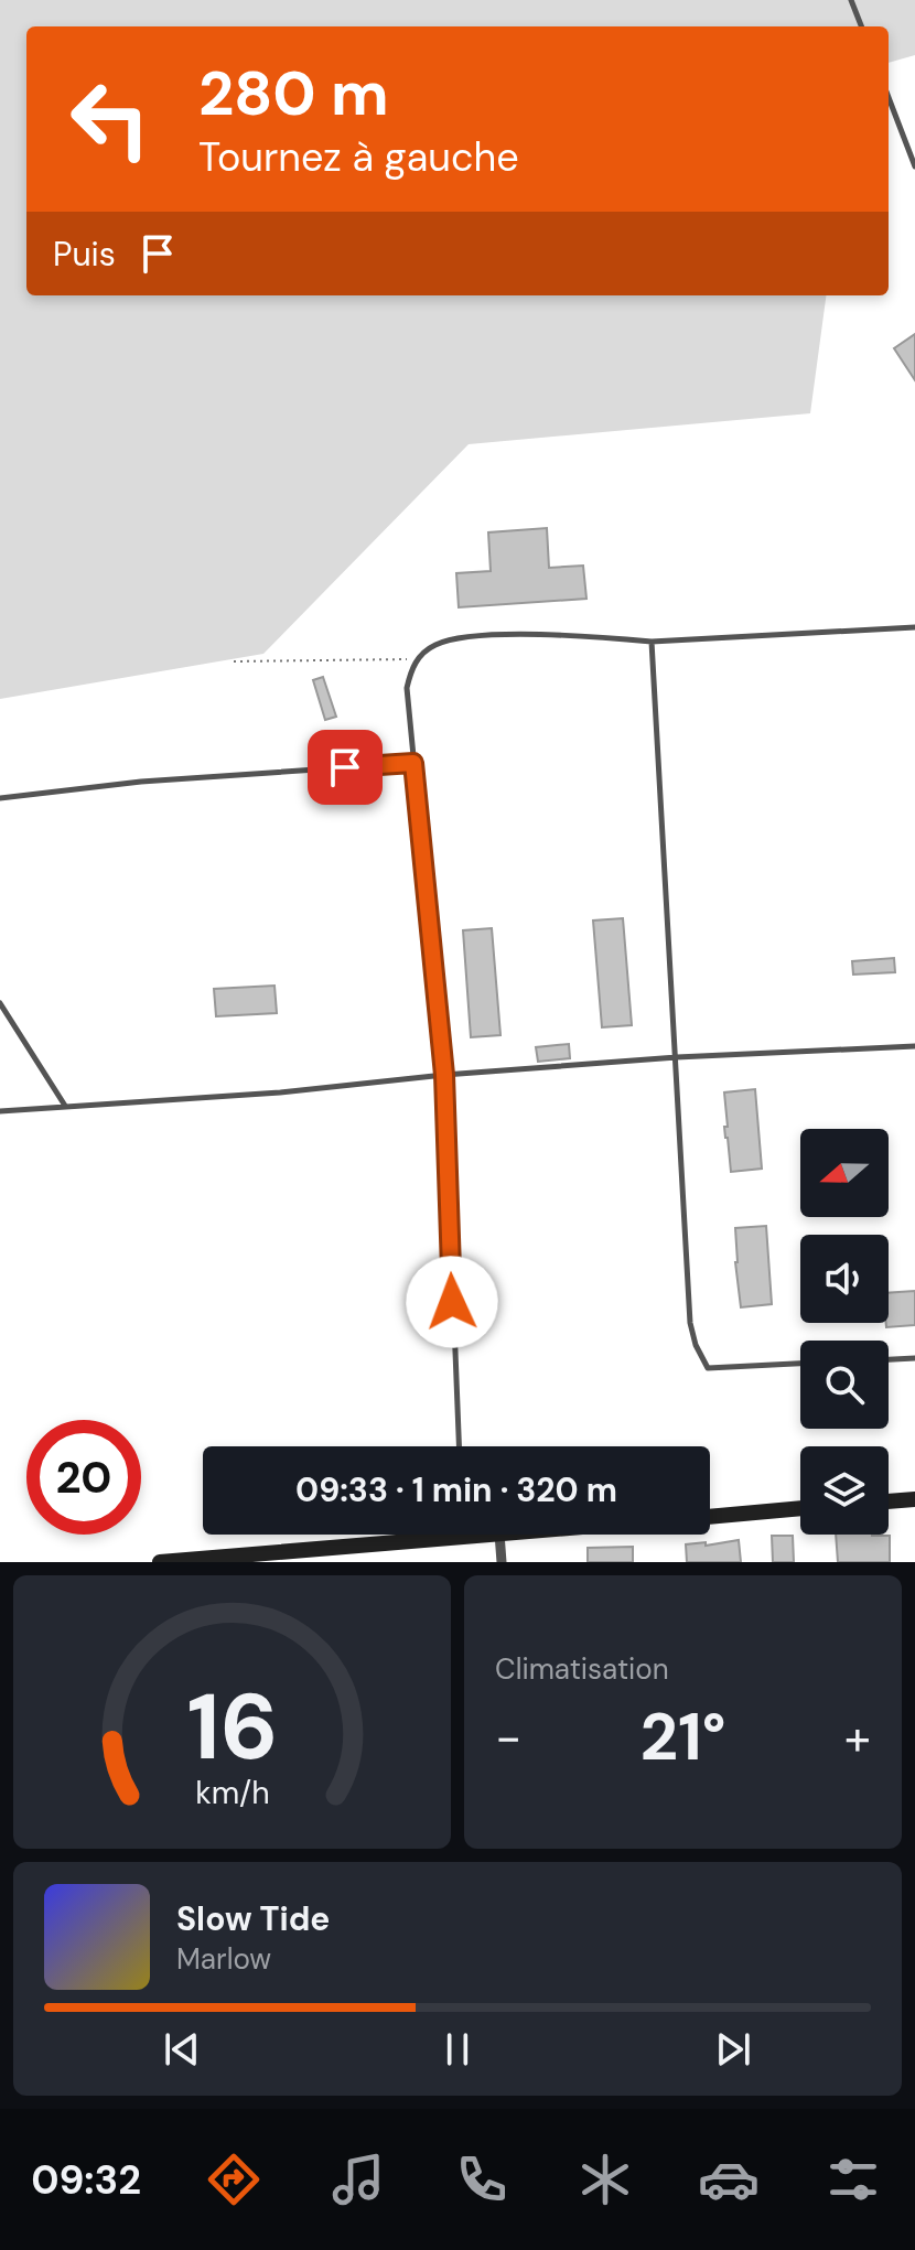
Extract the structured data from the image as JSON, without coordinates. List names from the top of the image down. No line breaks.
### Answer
{"north":"left","page":{"turn":["280 m","Tournez à gauche"],"then":"Puis","limit":"20","trip":"09:33 · 1 min · 320 m","tile":"Climatisation","heat":["−","21°","+"],"song":["Slow Tide","Marlow"],"tabs":"09:32","gauge":["16","km/h"]}}
